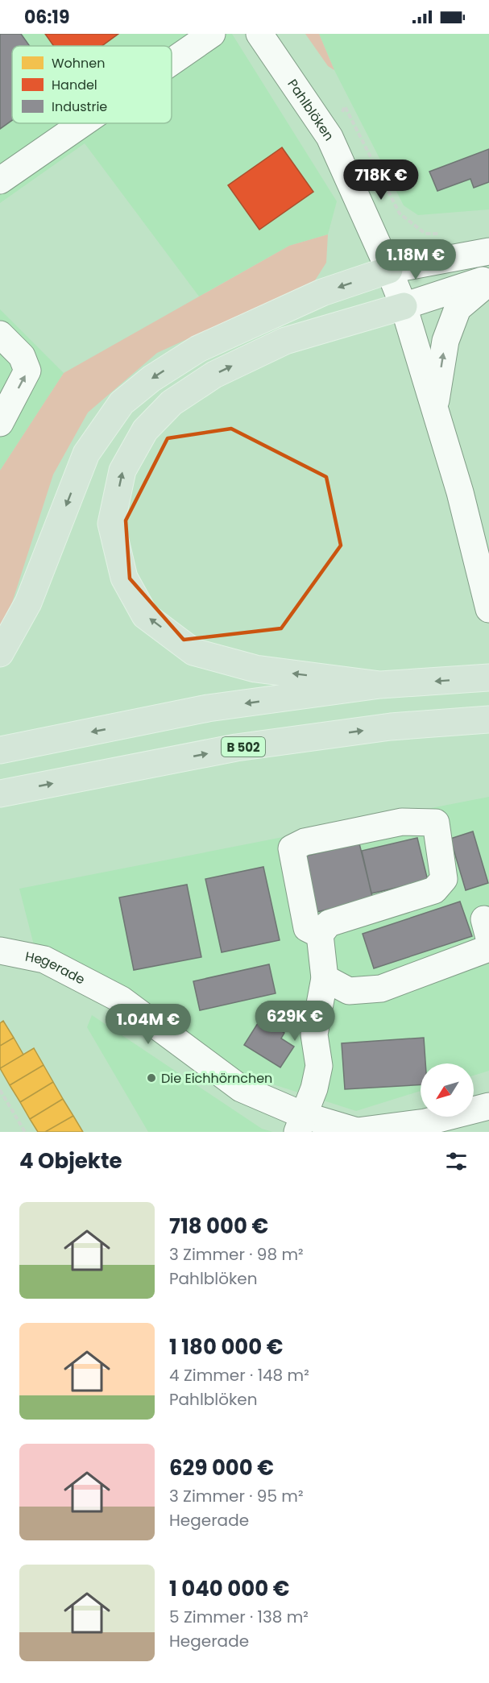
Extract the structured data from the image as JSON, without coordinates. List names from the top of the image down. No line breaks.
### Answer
{"streets":{"highway":["B 502"],"street":["Pahlblöken","Hegerade"]},"places":["Die Eichhörnchen"],"legend":["Wohnen","Handel","Industrie"],"north":"bottom left","page":{"status":"06:19","price":["718K €","1.18M €","629K €","1.04M €"],"heading":"4 Objekte","list":[{"name":"718 000 €","note":"3 Zimmer · 98 m² · Pahlblöken"},{"name":"1 180 000 €","note":"4 Zimmer · 148 m² · Pahlblöken"},{"name":"629 000 €","note":"3 Zimmer · 95 m² · Hegerade"},{"name":"1 040 000 €","note":"5 Zimmer · 138 m² · Hegerade"}]}}
